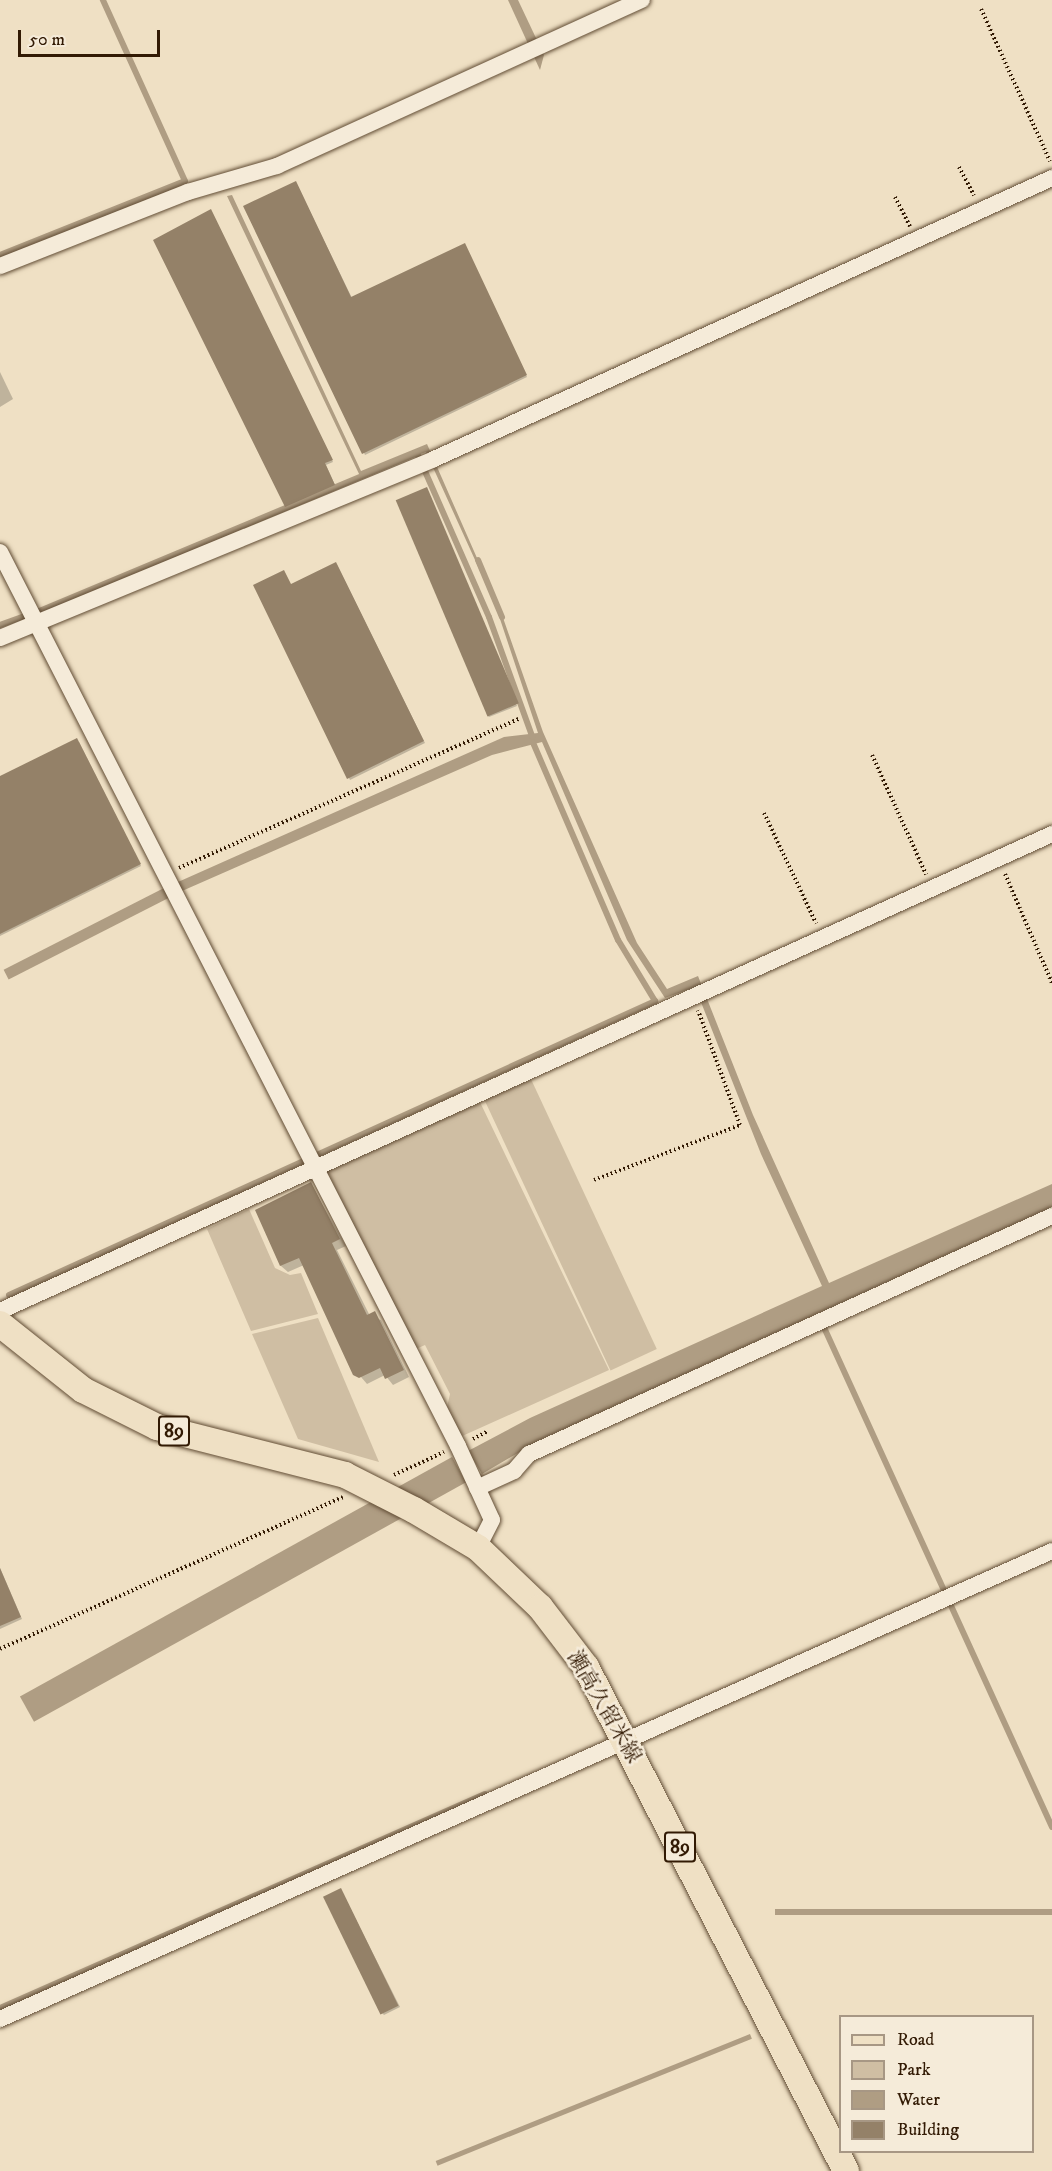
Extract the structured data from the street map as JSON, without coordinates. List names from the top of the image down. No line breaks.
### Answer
{"streets":{"main road":["89","瀬高久留米線"]},"legend":["Road","Park","Water","Building"],"scale_bar":"50 m"}
